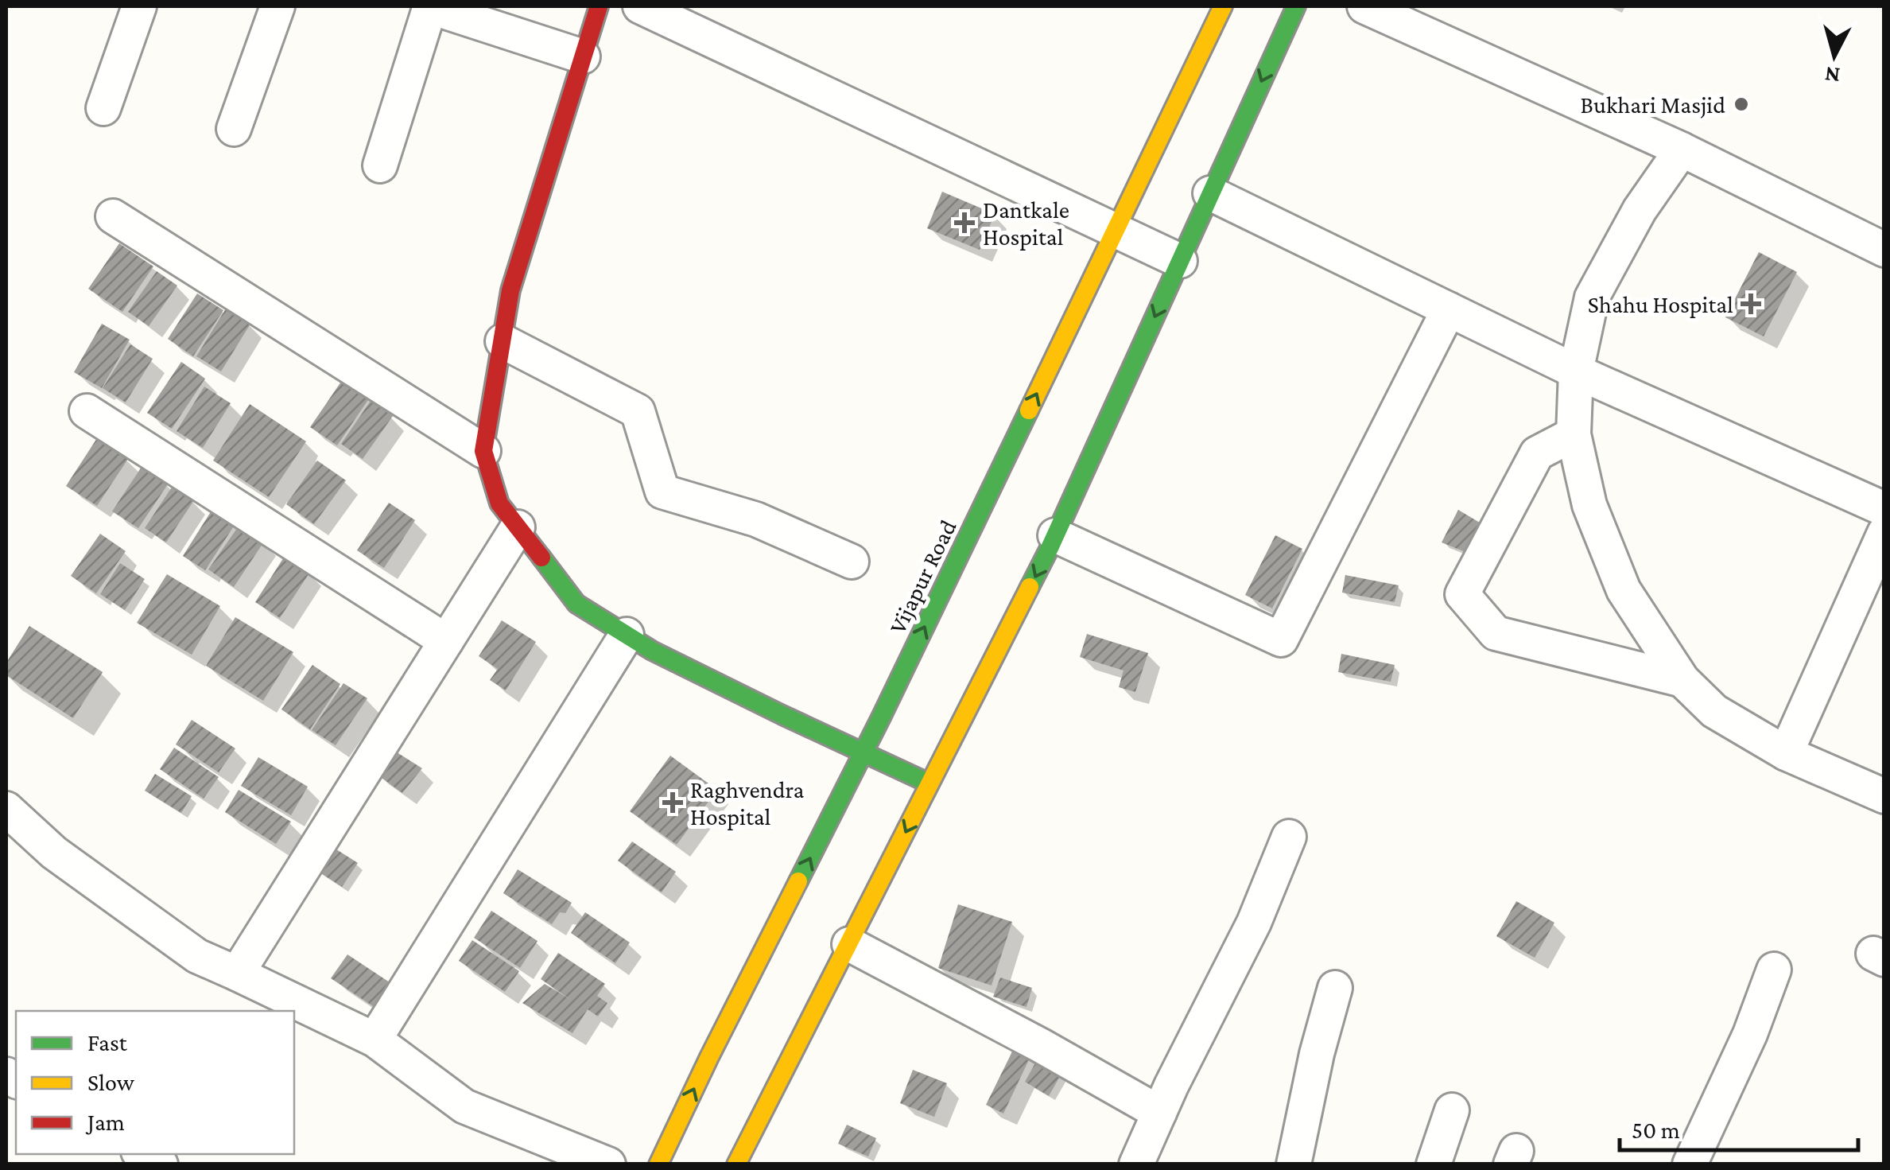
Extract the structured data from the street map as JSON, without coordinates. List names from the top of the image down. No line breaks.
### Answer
{"streets":{"main road":["Vijapur Road"]},"places":{"other":["Bukhari Masjid"],"health":["Dantkale Hospital","Shahu Hospital","Raghvendra Hospital"]},"legend":["Fast","Slow","Jam"],"scale_bar":"50 m","north":"bottom"}
